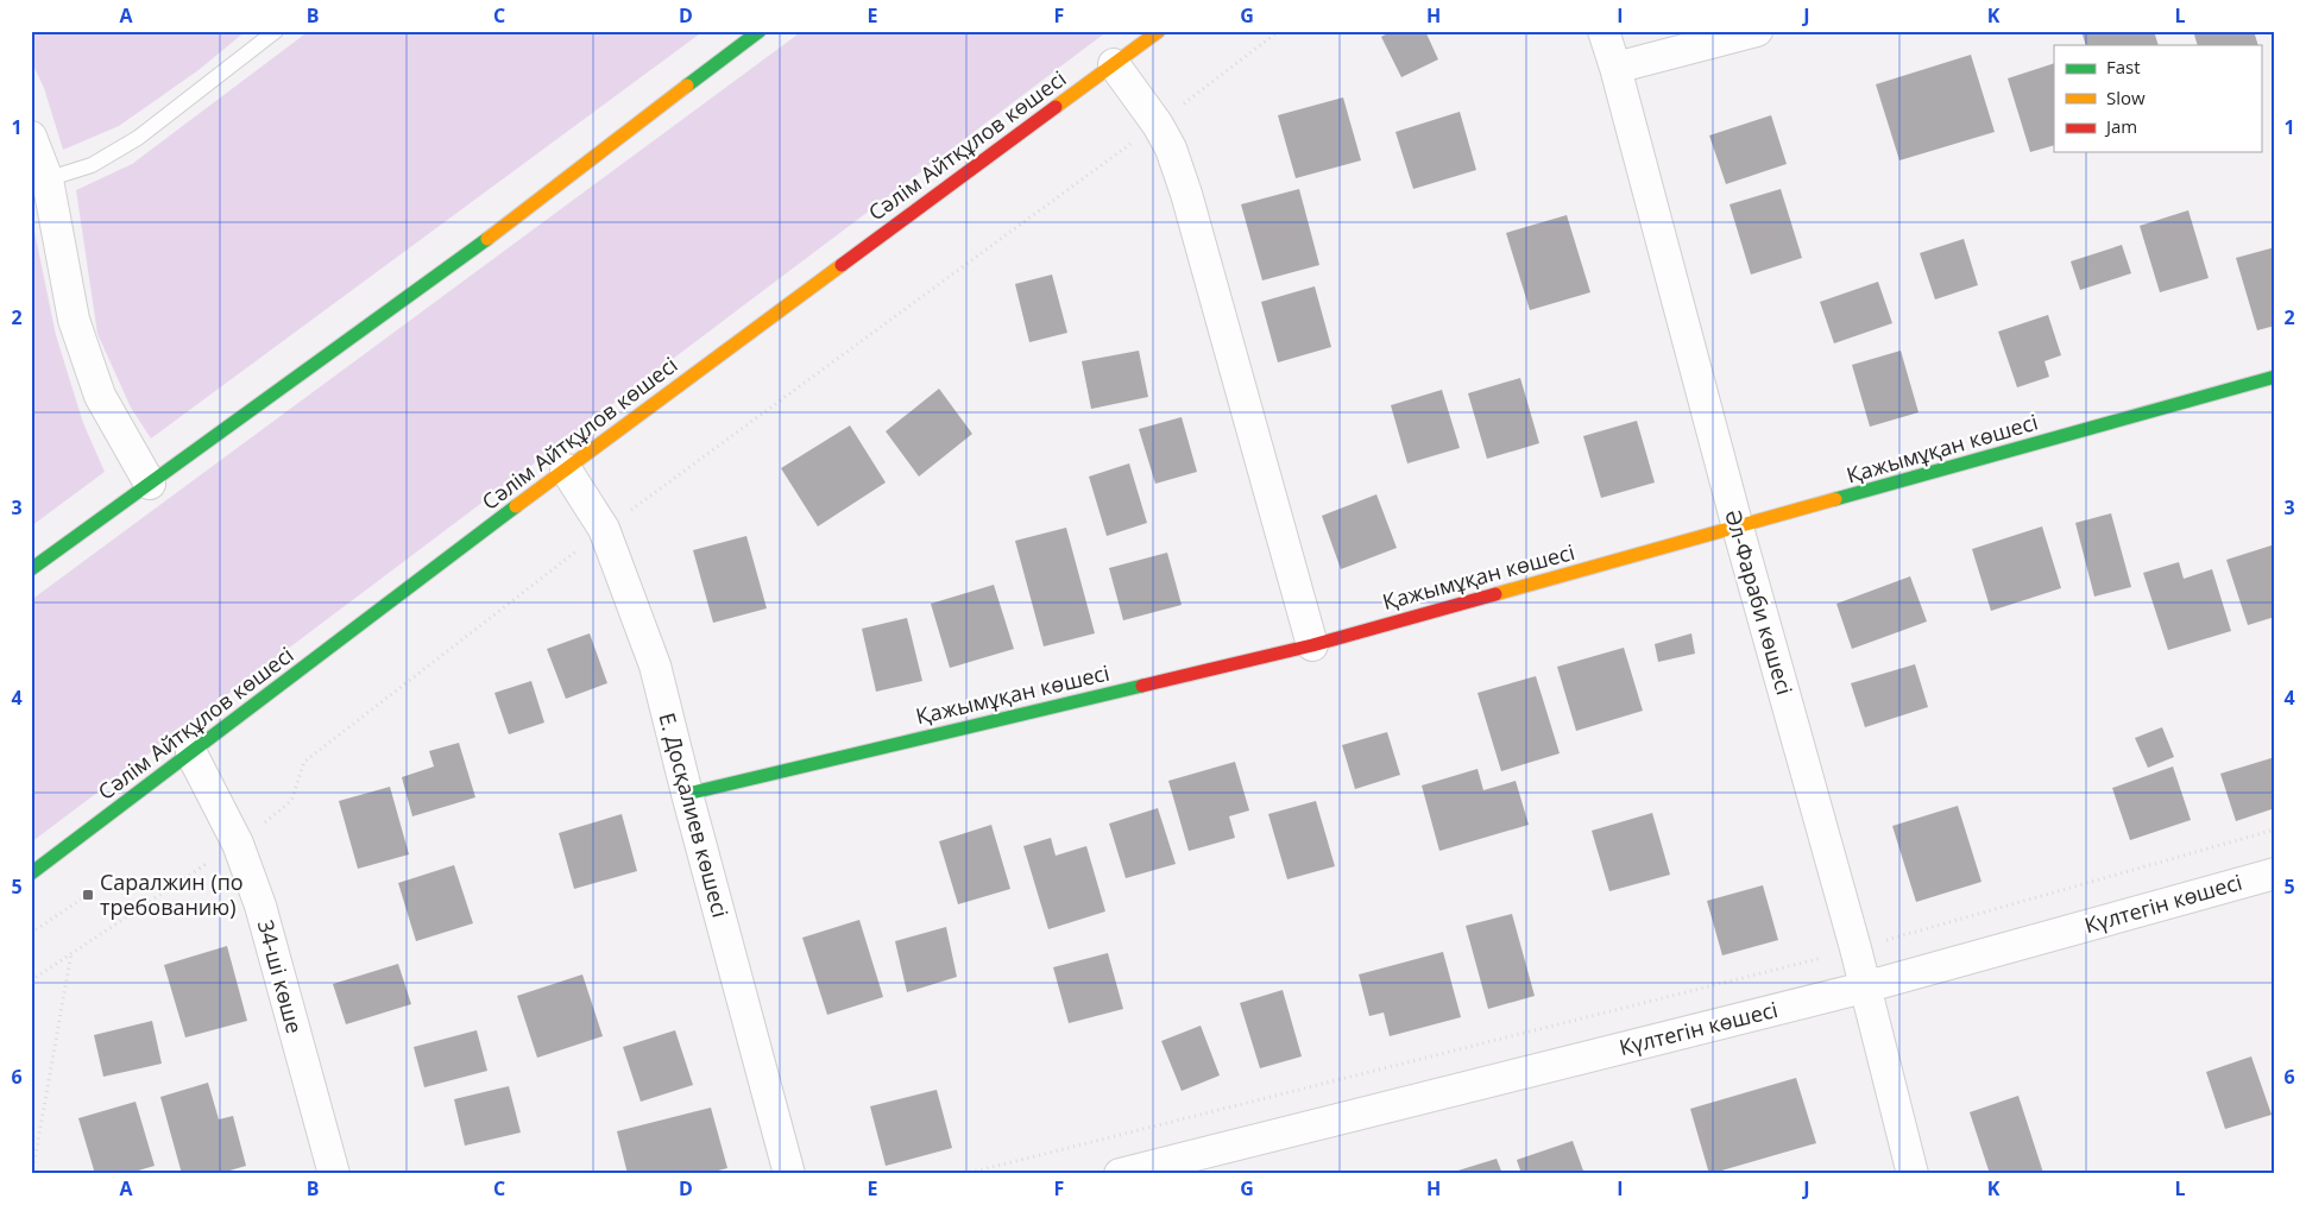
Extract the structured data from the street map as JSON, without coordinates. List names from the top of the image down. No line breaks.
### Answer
{"streets":{"main road":["Сәлім Айтқұлов көшесі","Қажымұқан көшесі"],"street":["Әл-Фараби көшесі","Е. Досқалиев көшесі","Күлтегін көшесі","34-ші көше"]},"crossings":[["Сәлім Айтқұлов көшесі","Е. Досқалиев көшесі"],["Сәлім Айтқұлов көшесі","34-ші көше"],["Қажымұқан көшесі","Әл-Фараби көшесі"],["Қажымұқан көшесі","Е. Досқалиев көшесі"],["Әл-Фараби көшесі","Күлтегін көшесі"]],"places":{"transit":["Саралжин (по требованию)"]},"legend":["Fast","Slow","Jam"],"grid":{"columns":["A","B","C","D","E","F","G","H","I","J","K","L"],"rows":["1","2","3","4","5","6"]}}
